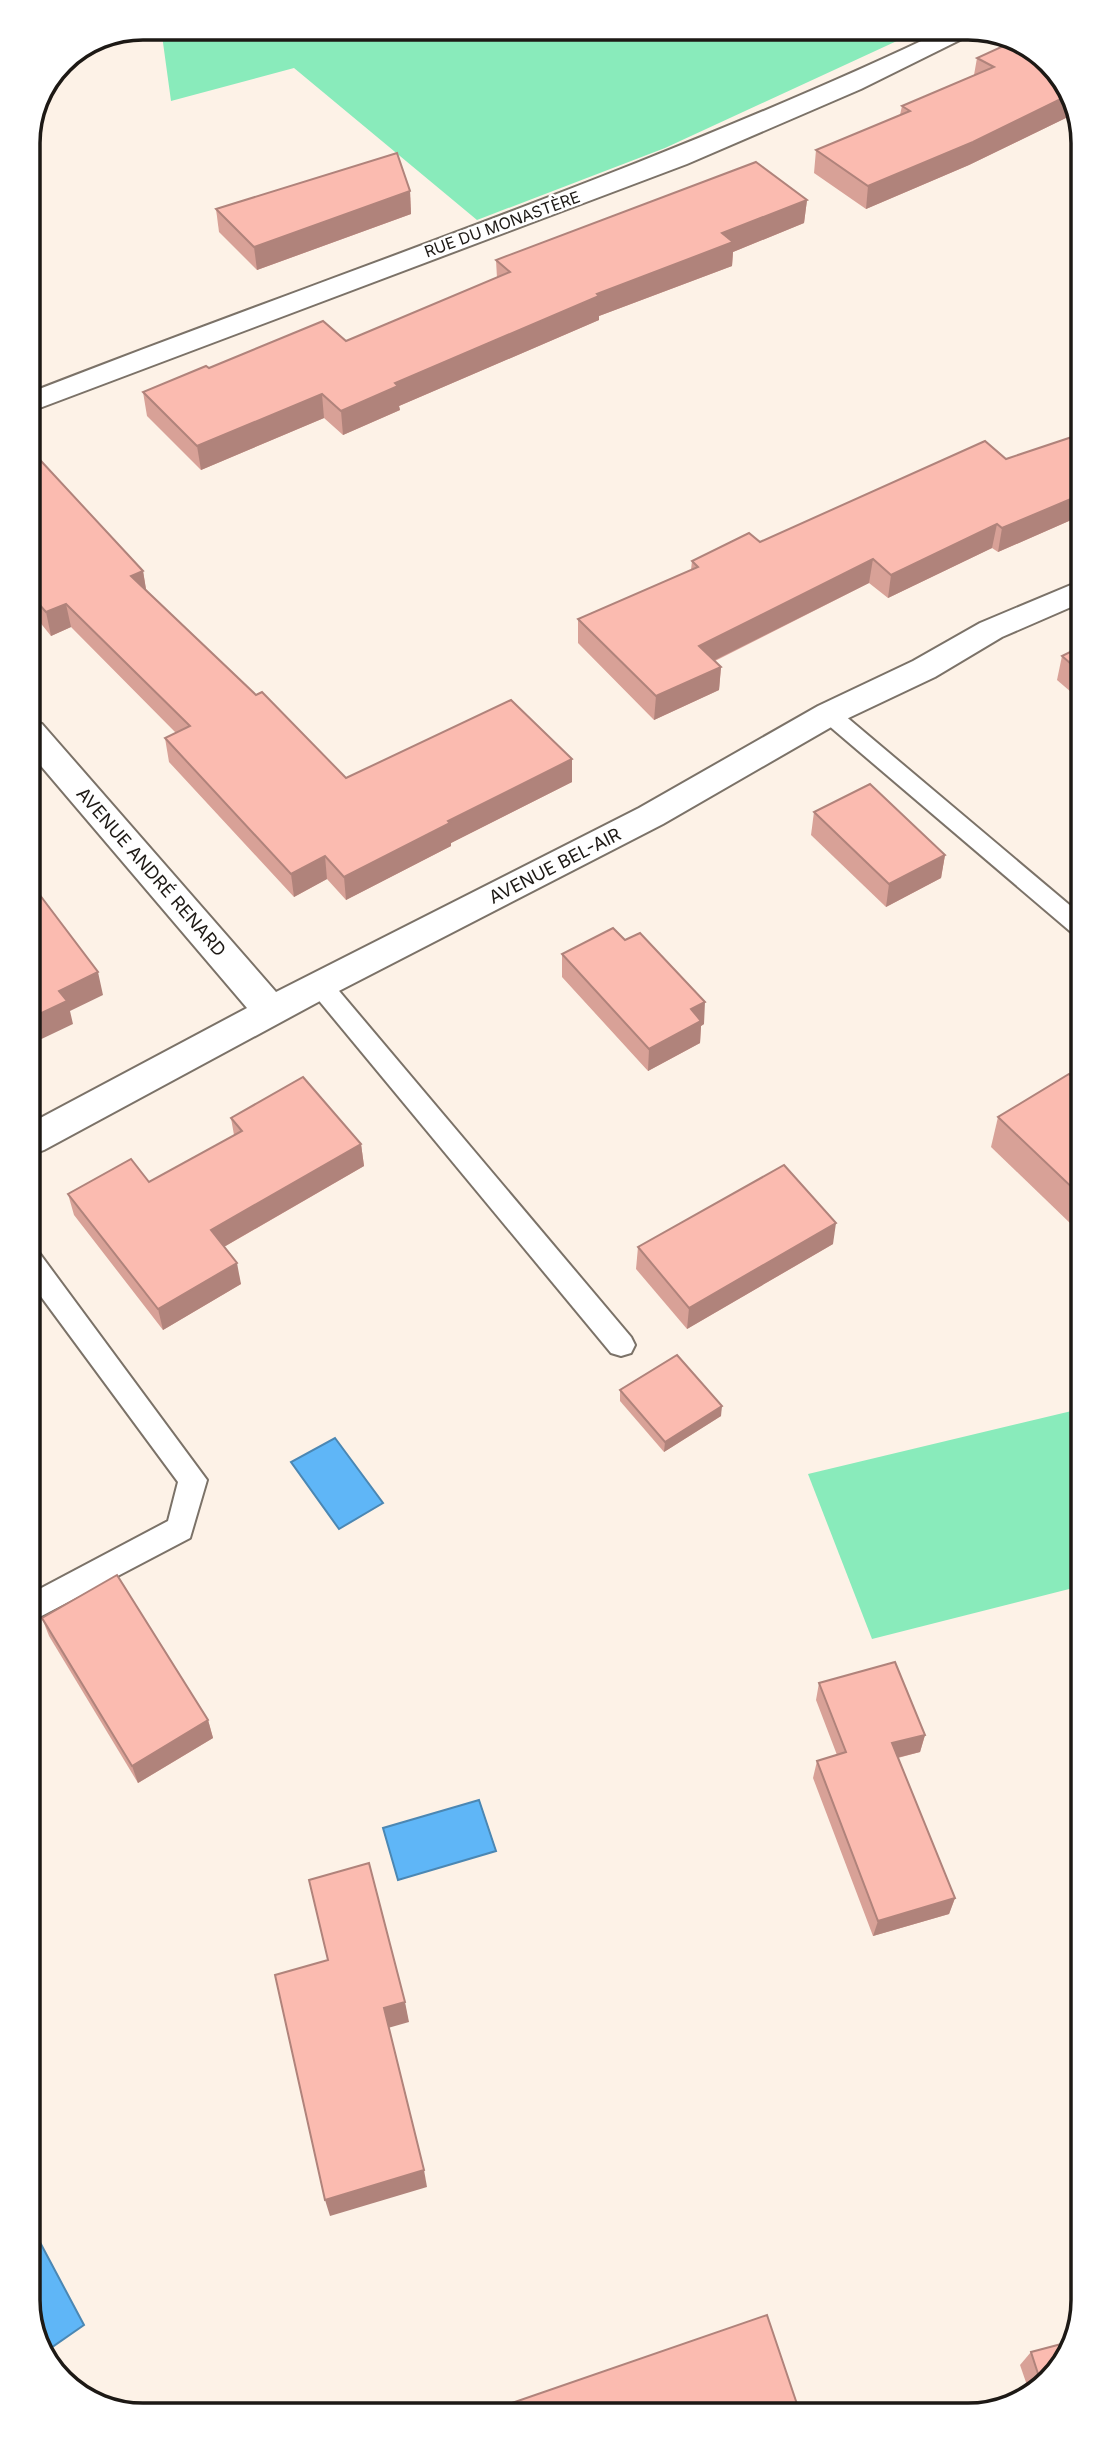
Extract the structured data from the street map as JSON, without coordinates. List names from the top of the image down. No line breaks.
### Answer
{"streets":{"street":["RUE DU MONASTÈRE","AVENUE BEL-AIR","AVENUE ANDRÉ RENARD"]},"crossings":[["AVENUE BEL-AIR","AVENUE ANDRÉ RENARD"]]}
